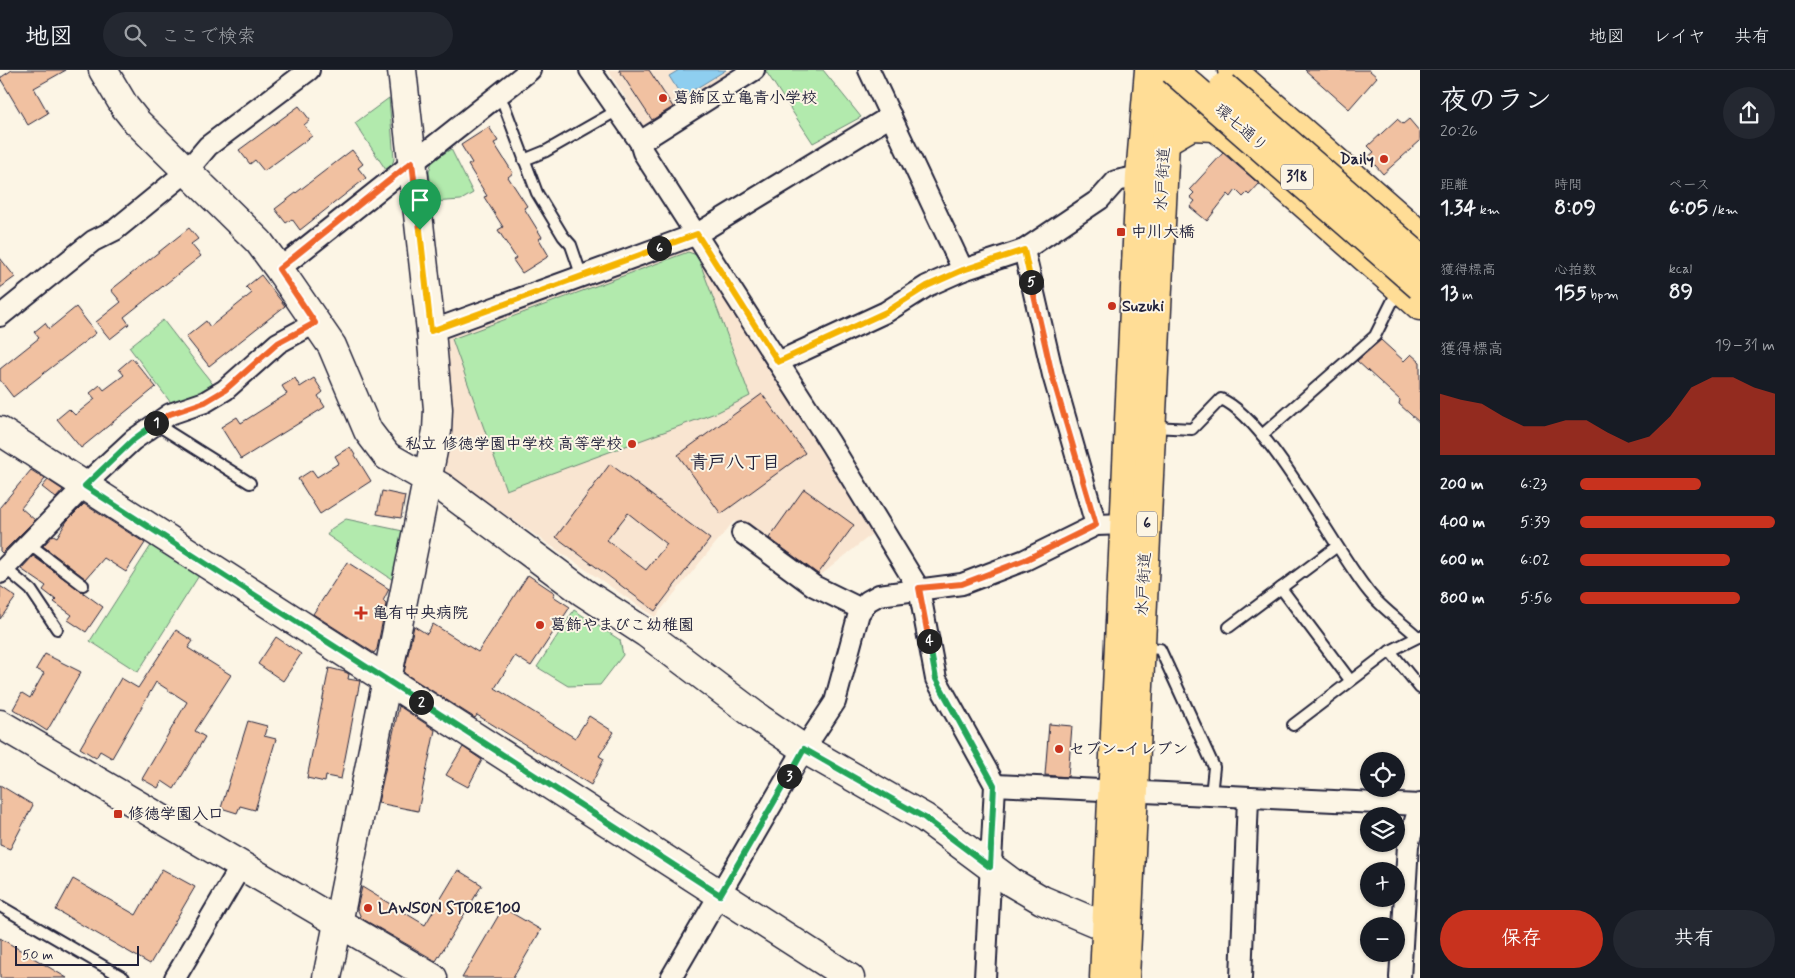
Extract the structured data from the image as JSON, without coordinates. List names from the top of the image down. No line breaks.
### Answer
{"streets":{"main road":["環七通り","318","水戸街道","6"]},"crossings":[["環七通り","水戸街道"]],"districts":["青戸八丁目"],"places":{"other":["葛飾区立亀青小学校","Daily","Suzuki","私立 修徳学園中学校 高等学校","葛飾やまびこ幼稚園","セブン-イレブン","LAWSON STORE100"],"transit":["中川大橋","修徳学園入口"],"health":["亀有中央病院"]},"scale_bar":"50 m","page":{"header":"地図","search":"ここで検索","nav":["地図","レイヤ","共有"],"heading":["夜のラン","20:26"],"stats":[["距離","1.34 km"],["時間","8:09"],["ペース","6:05 /km"],["獲得標高","13 m"],["心拍数","155 bpm"],["kcal","89"]],"pins":["6","5","1","4","2","3"],"chart":["獲得標高","19–31 m"],"list":[{"name":"200 m","note":"6:23"},{"name":"400 m","note":"5:39"},{"name":"600 m","note":"6:02"},{"name":"800 m","note":"5:56"}],"map_buttons":["+","−"],"buttons":["保存","共有"],"scale":"50 m"}}
